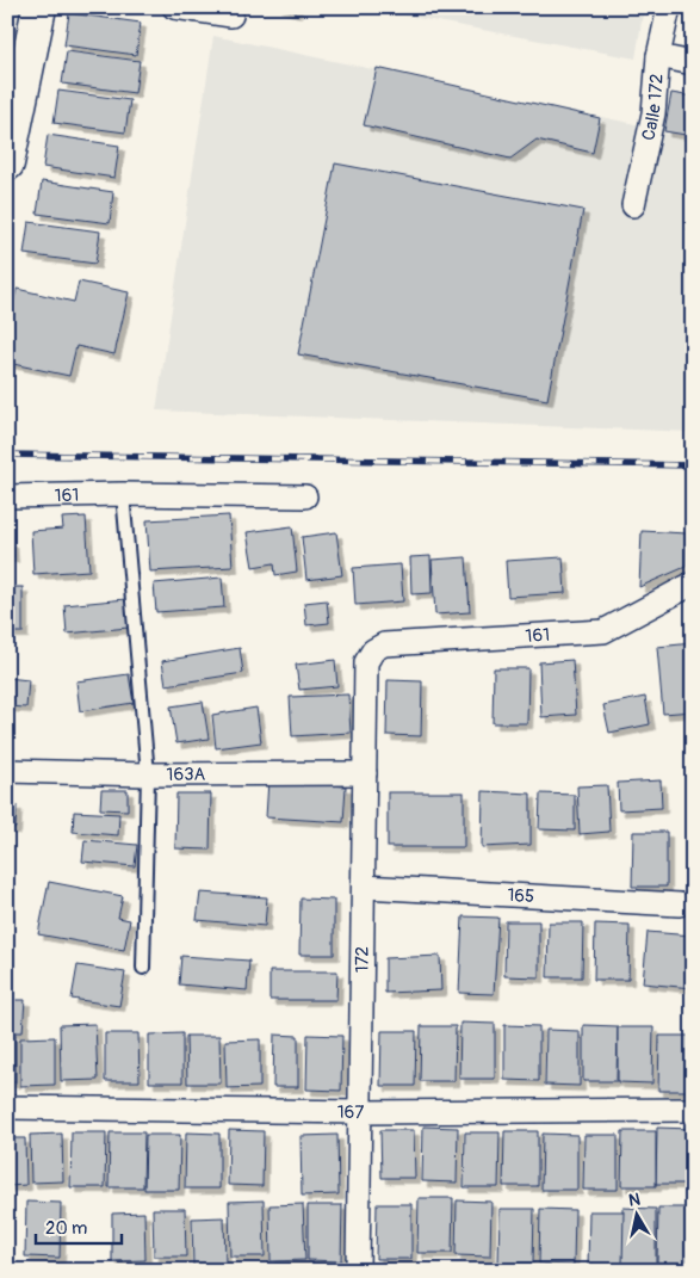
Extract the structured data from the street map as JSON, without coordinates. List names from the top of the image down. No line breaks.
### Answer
{"streets":{"street":["Calle 172","161","163A","165","172","167"]},"crossings":[["161","172"],["163A","172"],["165","172"],["172","167"]],"scale_bar":"20 m","north":"top"}
